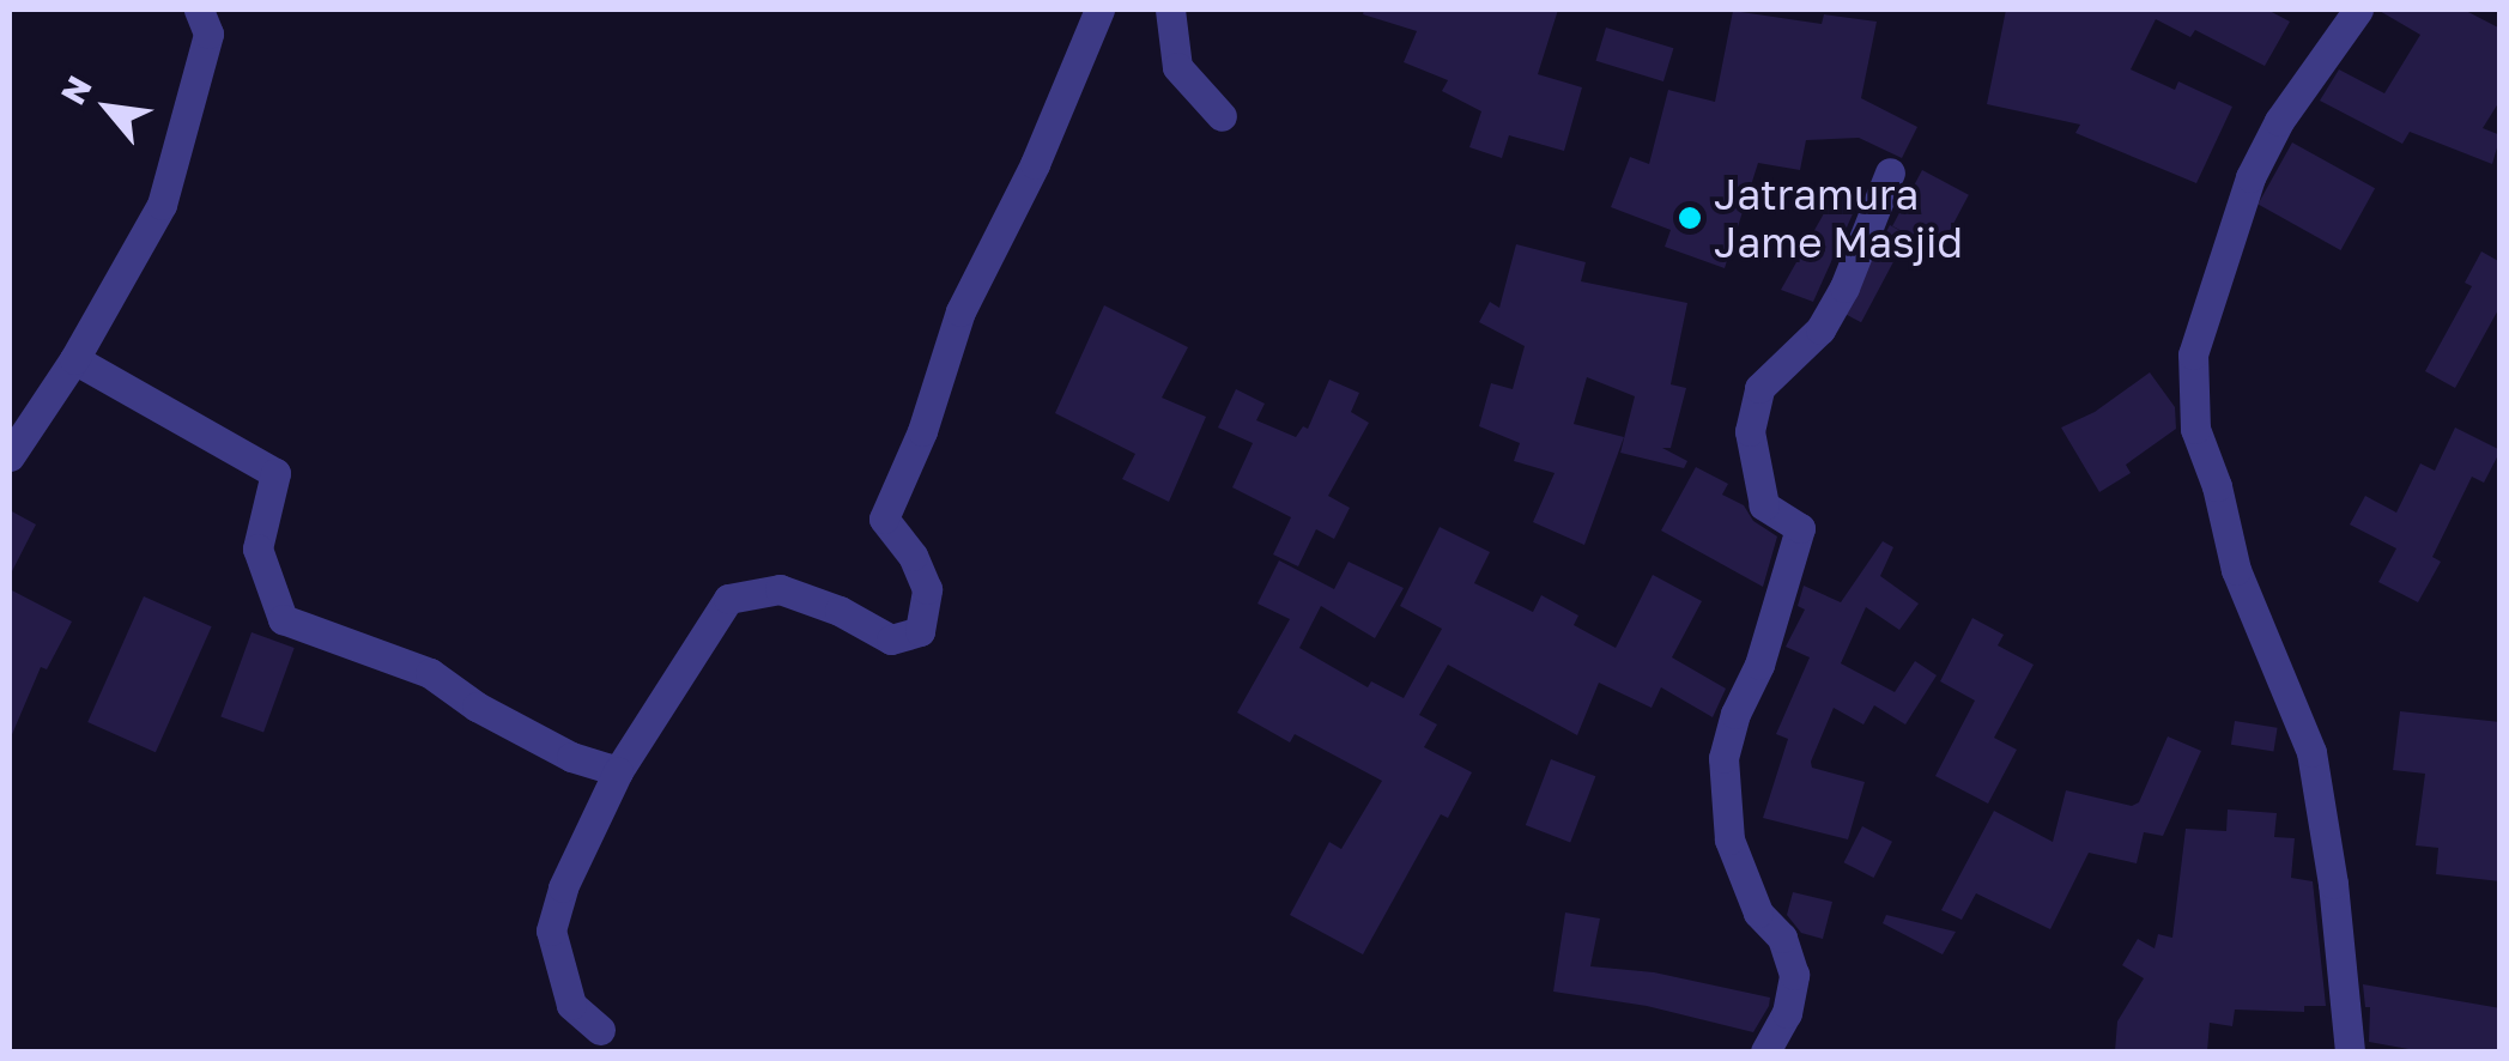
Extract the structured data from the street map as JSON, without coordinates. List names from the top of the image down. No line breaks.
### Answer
{"places":["Jatramura Jame Masjid"],"north":"top left"}
